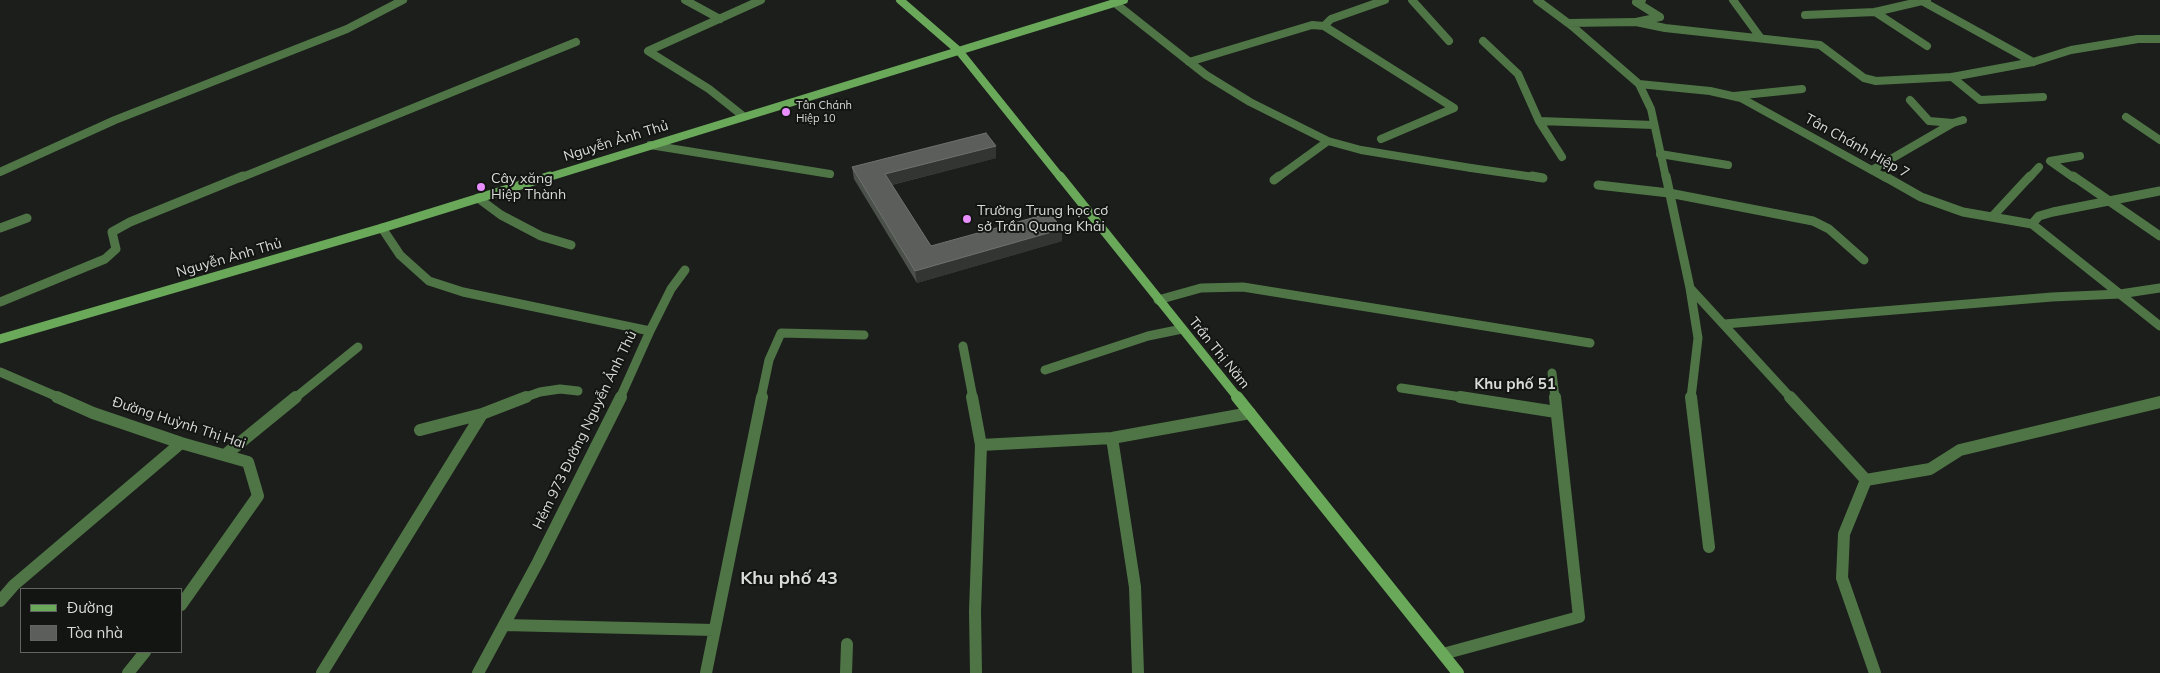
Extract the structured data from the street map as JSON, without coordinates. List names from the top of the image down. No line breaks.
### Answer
{"streets":{"main road":["Nguyễn Ảnh Thủ","Trần Thị Năm"],"street":["Tân Chánh Hiệp 7","Đường Huỳnh Thị Hai","Hẻm 973 Đường Nguyễn Ảnh Thủ"]},"crossings":[["Nguyễn Ảnh Thủ","Trần Thị Năm"],["Nguyễn Ảnh Thủ","Hẻm 973 Đường Nguyễn Ảnh Thủ"]],"districts":["Khu phố 51","Khu phố 43"],"places":["Tân Chánh Hiệp 10","Cây xăng Hiệp Thành","Trường Trung học cơ sở Trần Quang Khải"],"legend":["Đường","Tòa nhà"]}
